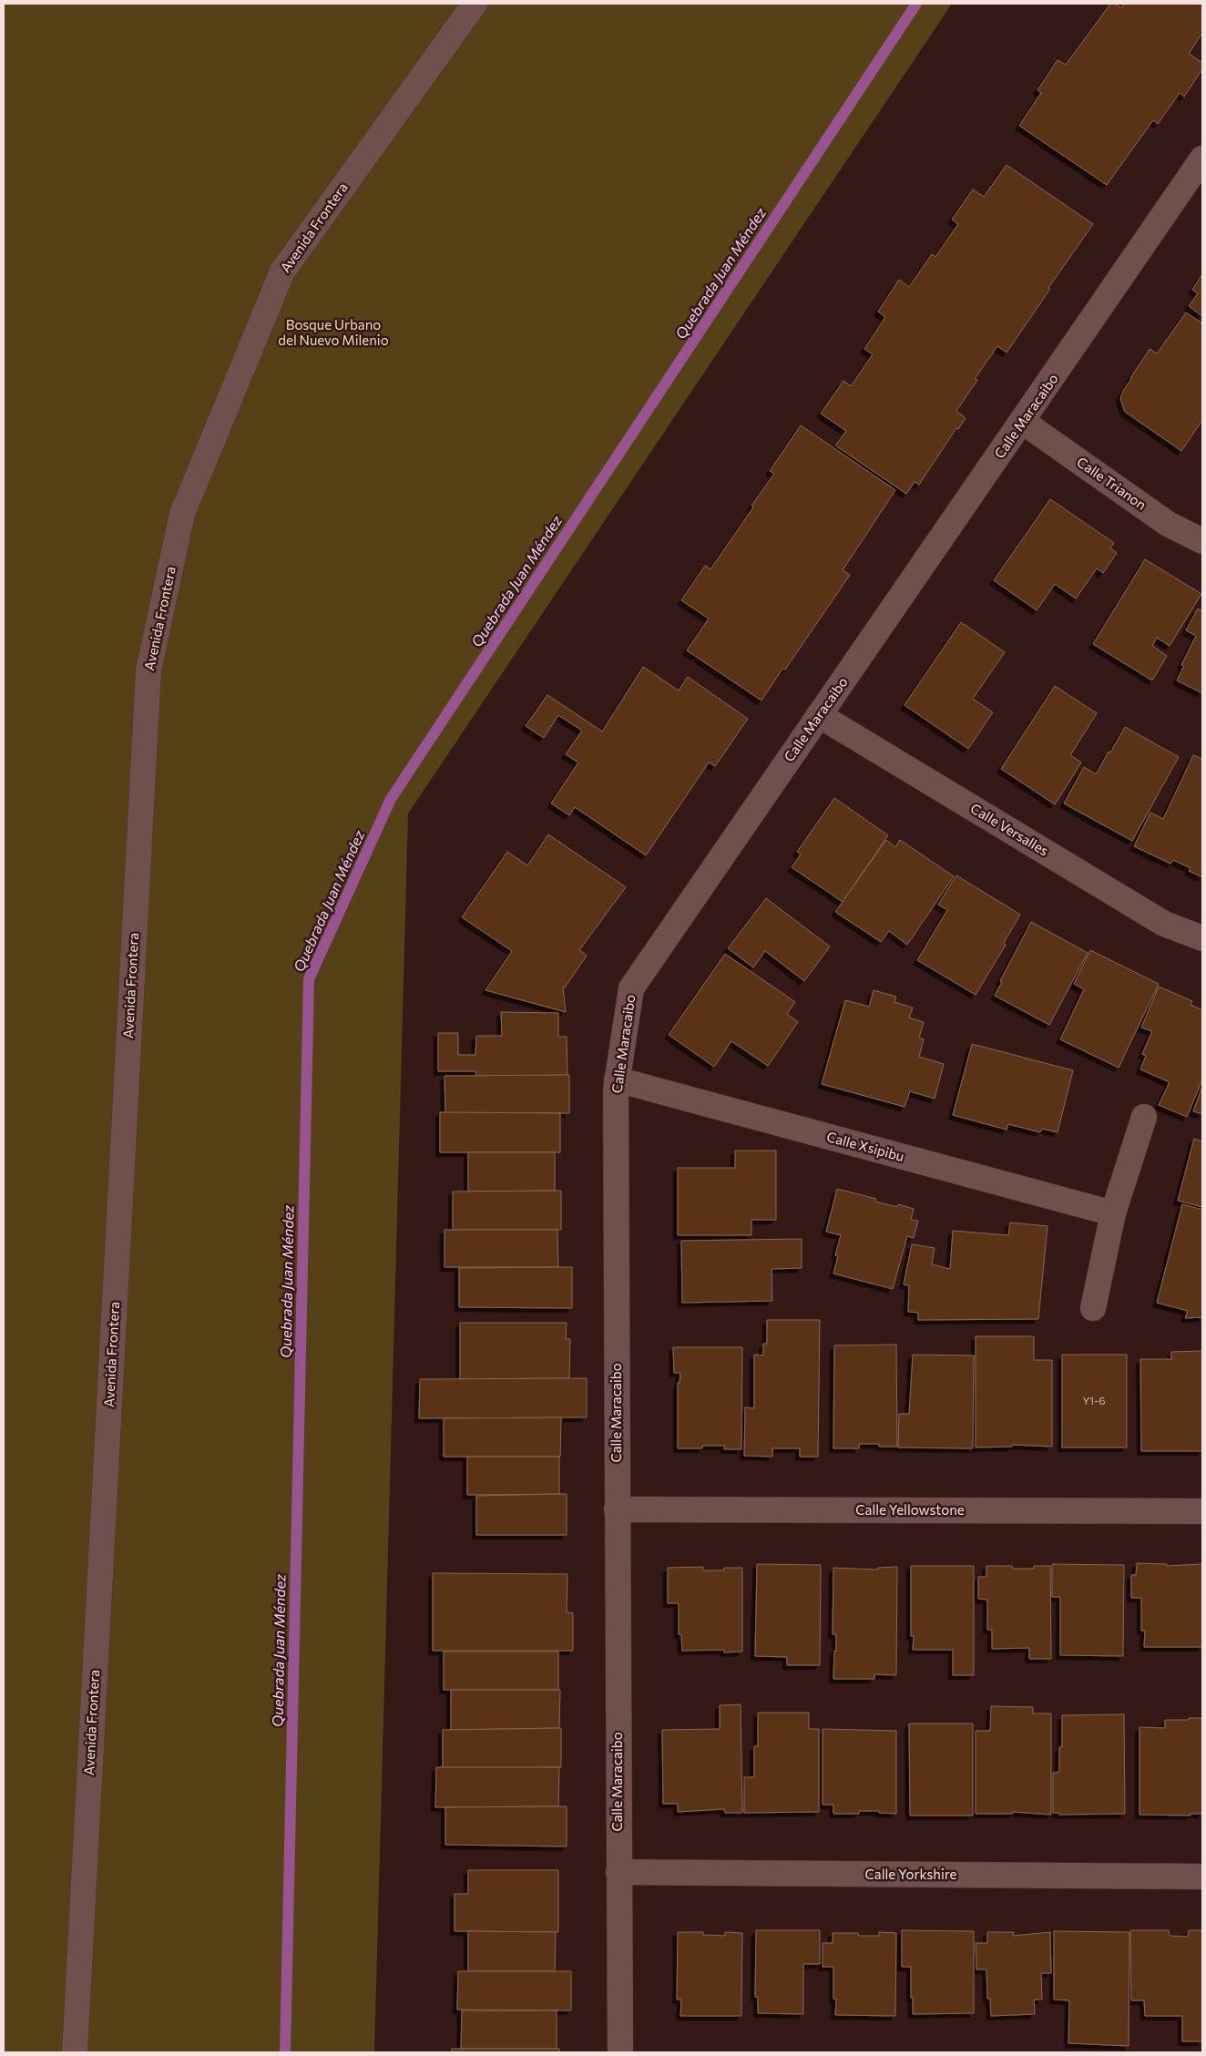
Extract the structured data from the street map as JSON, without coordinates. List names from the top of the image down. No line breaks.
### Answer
{"streets":{"street":["Avenida Frontera","Calle Maracaibo","Calle Trianon","Calle Versalles","Calle Xsipibu","Calle Yellowstone","Calle Yorkshire"]},"crossings":[["Calle Maracaibo","Calle Trianon"],["Calle Maracaibo","Calle Versalles"],["Calle Maracaibo","Calle Xsipibu"],["Calle Maracaibo","Calle Yellowstone"],["Calle Maracaibo","Calle Yorkshire"]],"water":["Quebrada Juan Méndez"],"parks":["Bosque Urbano del Nuevo Milenio"],"house_numbers":["Y1-6"]}
